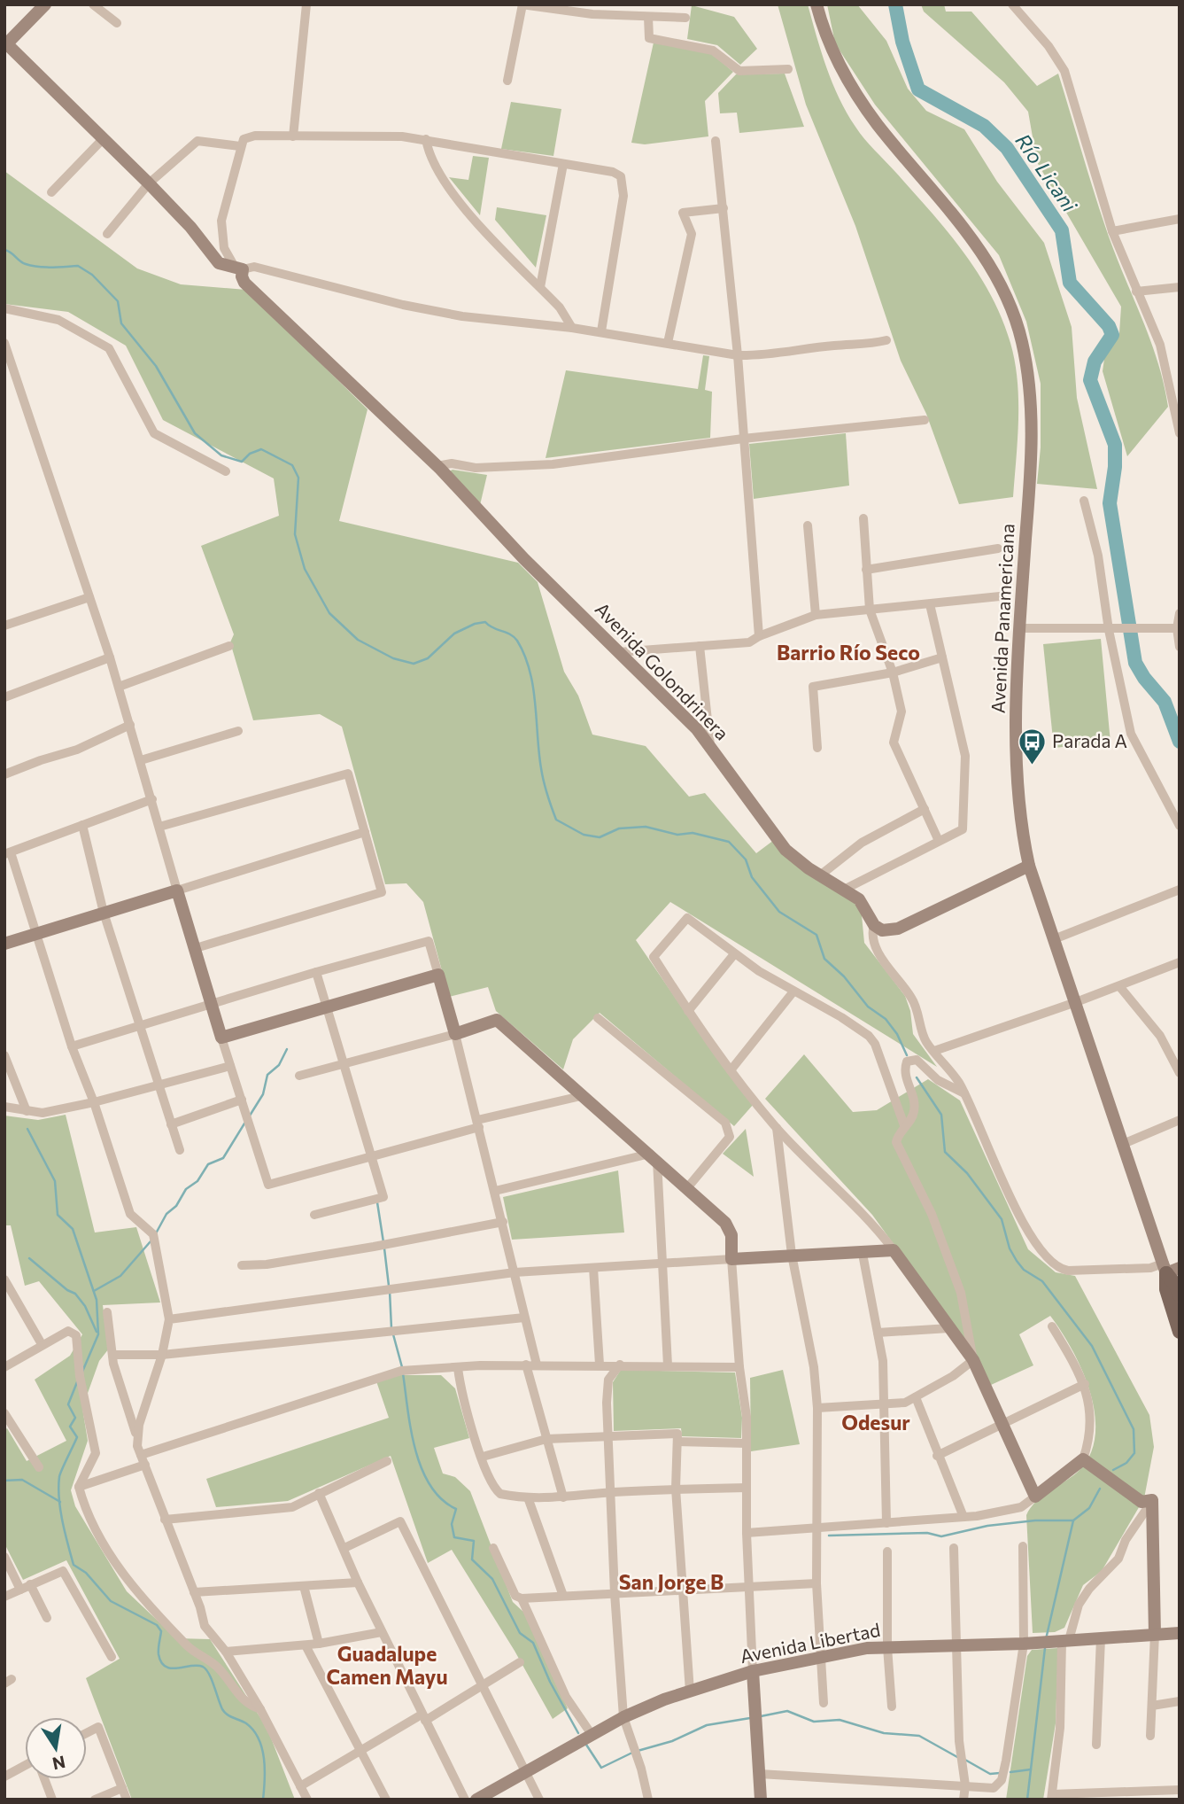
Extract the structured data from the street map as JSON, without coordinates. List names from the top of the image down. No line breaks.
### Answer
{"streets":{"main road":["Avenida Panamericana"],"street":["Avenida Golondrinera","Avenida Libertad"]},"crossings":[["Avenida Panamericana","Avenida Golondrinera"]],"districts":["Barrio Río Seco","Odesur","San Jorge B","Guadalupe Camen Mayu"],"water":["Río Licani"],"places":{"bus stop":["Parada A"]},"north":"bottom"}
